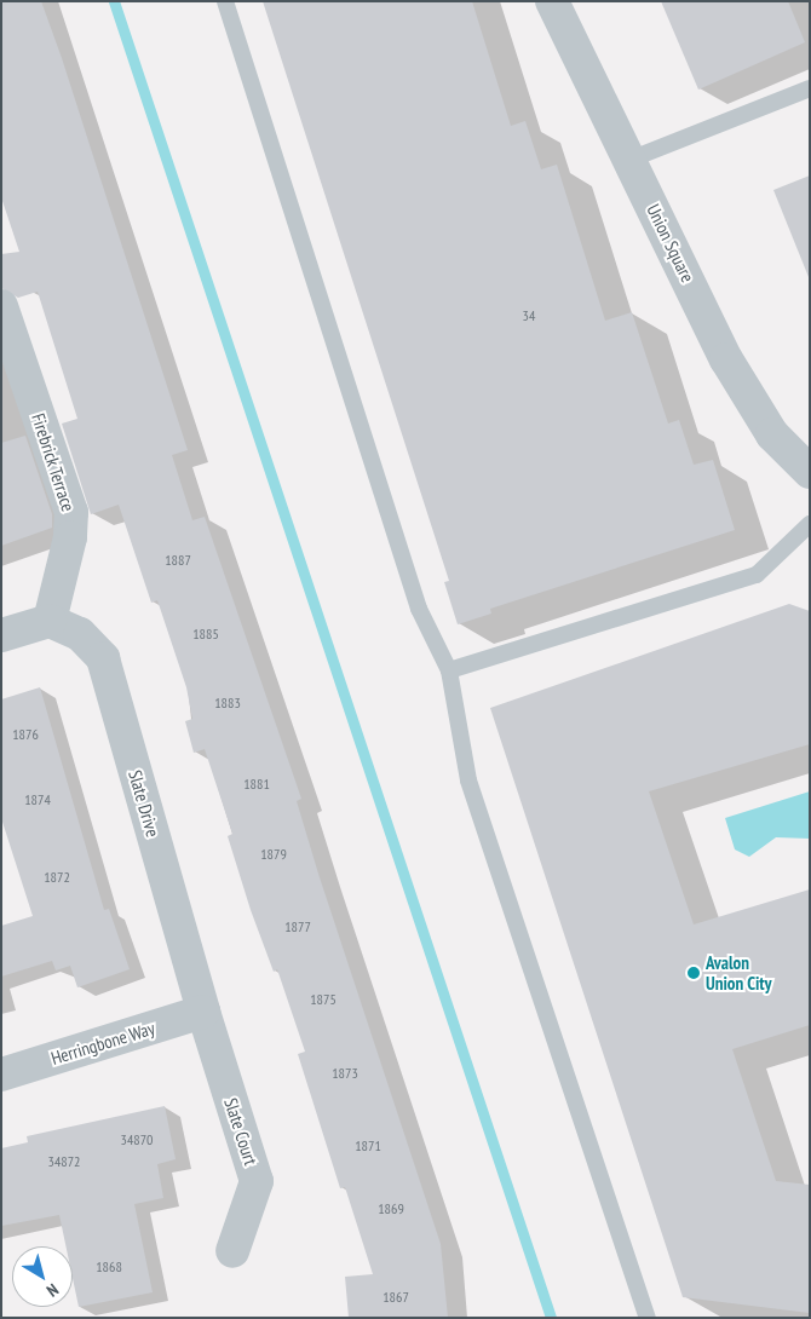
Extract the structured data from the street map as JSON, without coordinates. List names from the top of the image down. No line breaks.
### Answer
{"streets":{"street":["Union Square","Firebrick Terrace","Slate Drive","Herringbone Way","Slate Court"]},"crossings":[["Firebrick Terrace","Slate Drive"],["Slate Drive","Herringbone Way"],["Slate Drive","Slate Court"],["Herringbone Way","Slate Court"]],"places":["Avalon Union City"],"house_numbers":["34","1887","1885","1883","1876","1881","1874","1879","1872","1877","1875","1873","34870","1871","34872","1869","1868","1867"],"north":"bottom right"}
